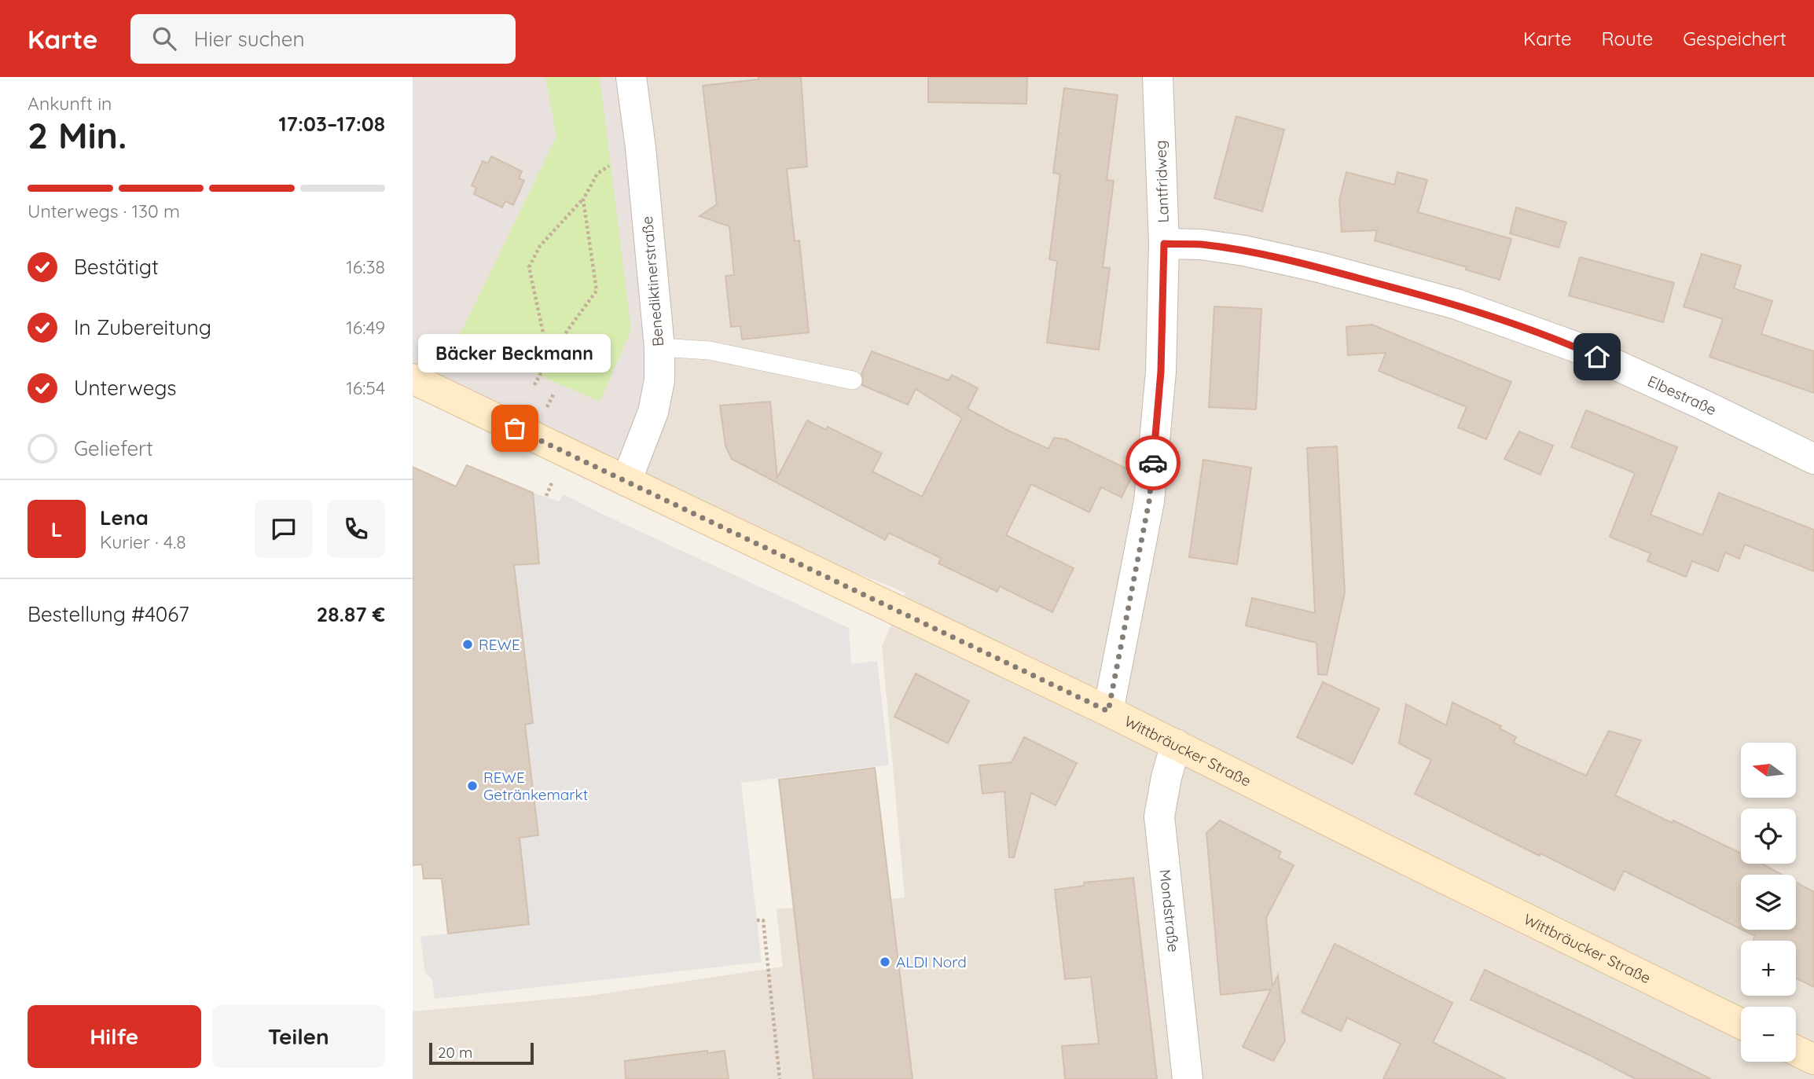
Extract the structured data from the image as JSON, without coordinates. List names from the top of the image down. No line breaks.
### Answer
{"streets":{"main road":["Wittbräucker Straße"],"street":["Lantfridweg","Benediktinerstraße","Elbestraße","Mondstraße"]},"crossings":[["Lantfridweg","Elbestraße"],["Lantfridweg","Wittbräucker Straße"],["Benediktinerstraße","Wittbräucker Straße"],["Wittbräucker Straße","Mondstraße"]],"places":["Bäcker Beckmann","REWE","REWE Getränkemarkt","ALDI Nord"],"scale_bar":"20 m","north":"left","page":{"header":"Karte","search":"Hier suchen","nav":["Karte","Route","Gespeichert"],"heading":["2 Min.","Ankunft in","17:03–17:08"],"panel":["Lena","Kurier · 4.8","Bestellung #4067","28.87 €"],"bar":"Unterwegs · 130 m","list":[["Bestätigt","16:38"],["In Zubereitung","16:49"],["Unterwegs","16:54"],"Geliefert"],"bubble":"Bäcker Beckmann","round":"L","map_buttons":["+","−"],"buttons":["Hilfe","Teilen"],"scale":"20 m"}}
